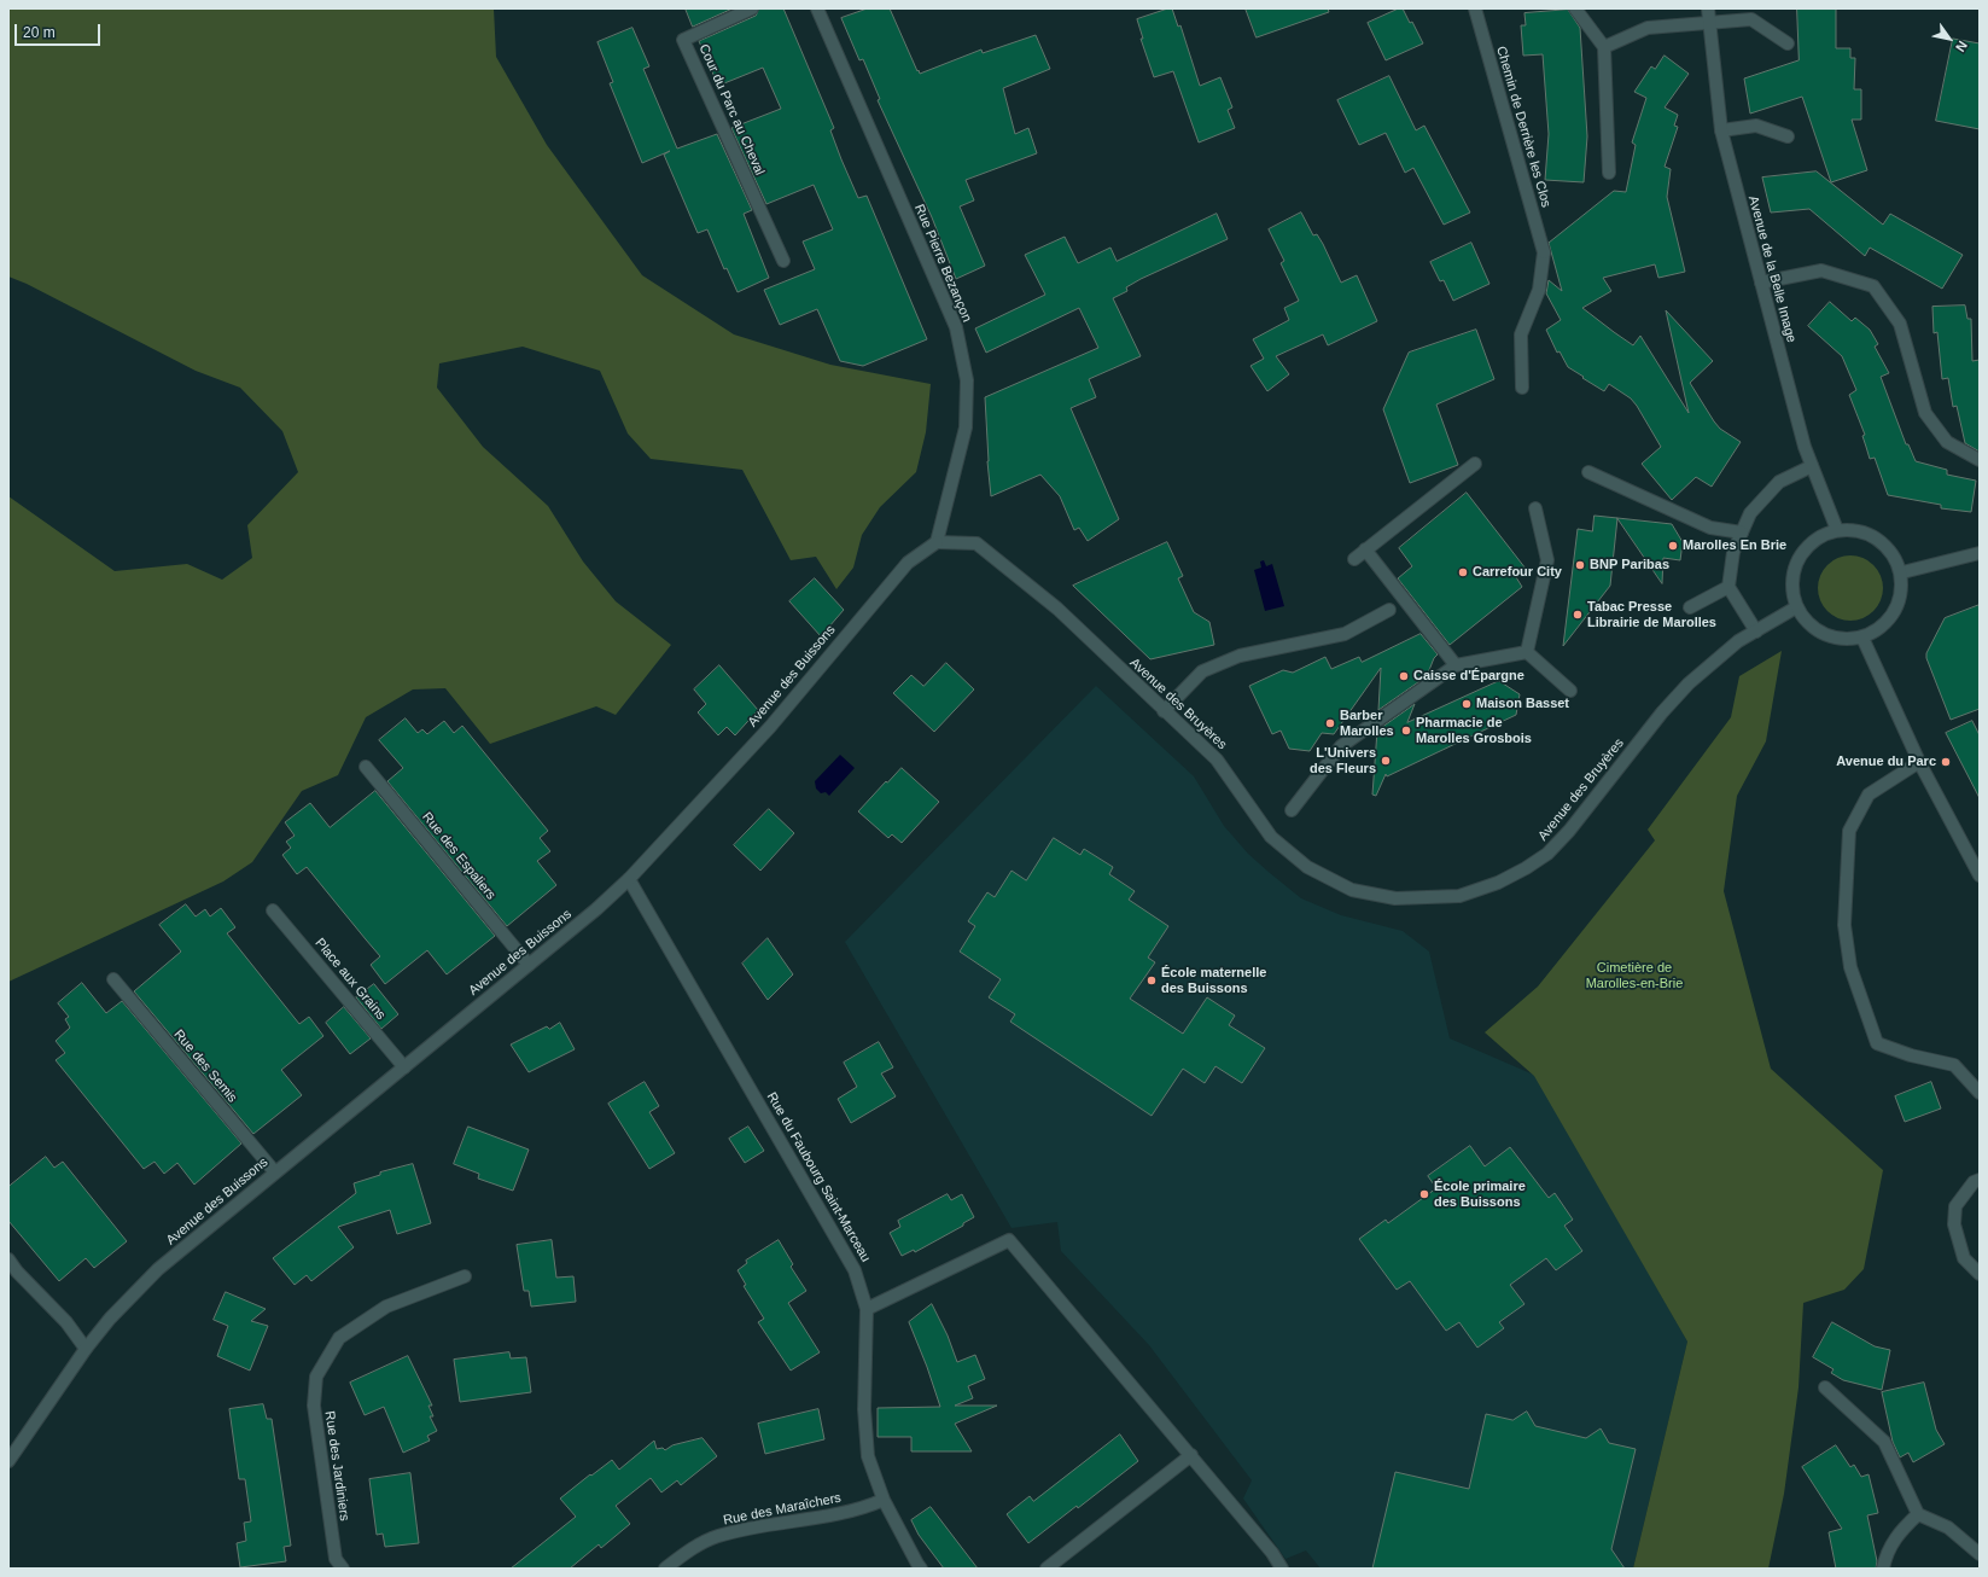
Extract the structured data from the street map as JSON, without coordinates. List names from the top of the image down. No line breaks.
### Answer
{"streets":{"street":["Cour du Parc au Cheval","Chemin de Derrière les Clos","Rue Pierre Bezançon","Avenue de la Belle Image","Avenue des Buissons","Avenue des Bruyères","Rue des Espaliers","Place aux Grains","Rue des Semis","Rue du Faubourg Saint-Marceau","Rue des Jardiniers","Rue des Maraîchers"]},"crossings":[["Rue Pierre Bezançon","Avenue des Buissons"],["Rue Pierre Bezançon","Avenue des Bruyères"],["Avenue de la Belle Image","Avenue des Bruyères"],["Avenue des Buissons","Avenue des Bruyères"],["Avenue des Buissons","Rue des Espaliers"],["Avenue des Buissons","Place aux Grains"],["Avenue des Buissons","Rue des Semis"],["Avenue des Buissons","Rue du Faubourg Saint-Marceau"],["Rue du Faubourg Saint-Marceau","Rue des Maraîchers"]],"parks":["Cimetière de Marolles-en-Brie"],"places":["Marolles En Brie","BNP Paribas","Carrefour City","Tabac Presse Librairie de Marolles","Caisse d'Épargne","Maison Basset","Barber Marolles","Pharmacie de Marolles Grosbois","L'Univers des Fleurs","Avenue du Parc","École maternelle des Buissons","École primaire des Buissons"],"scale_bar":"20 m","north":"bottom right"}
